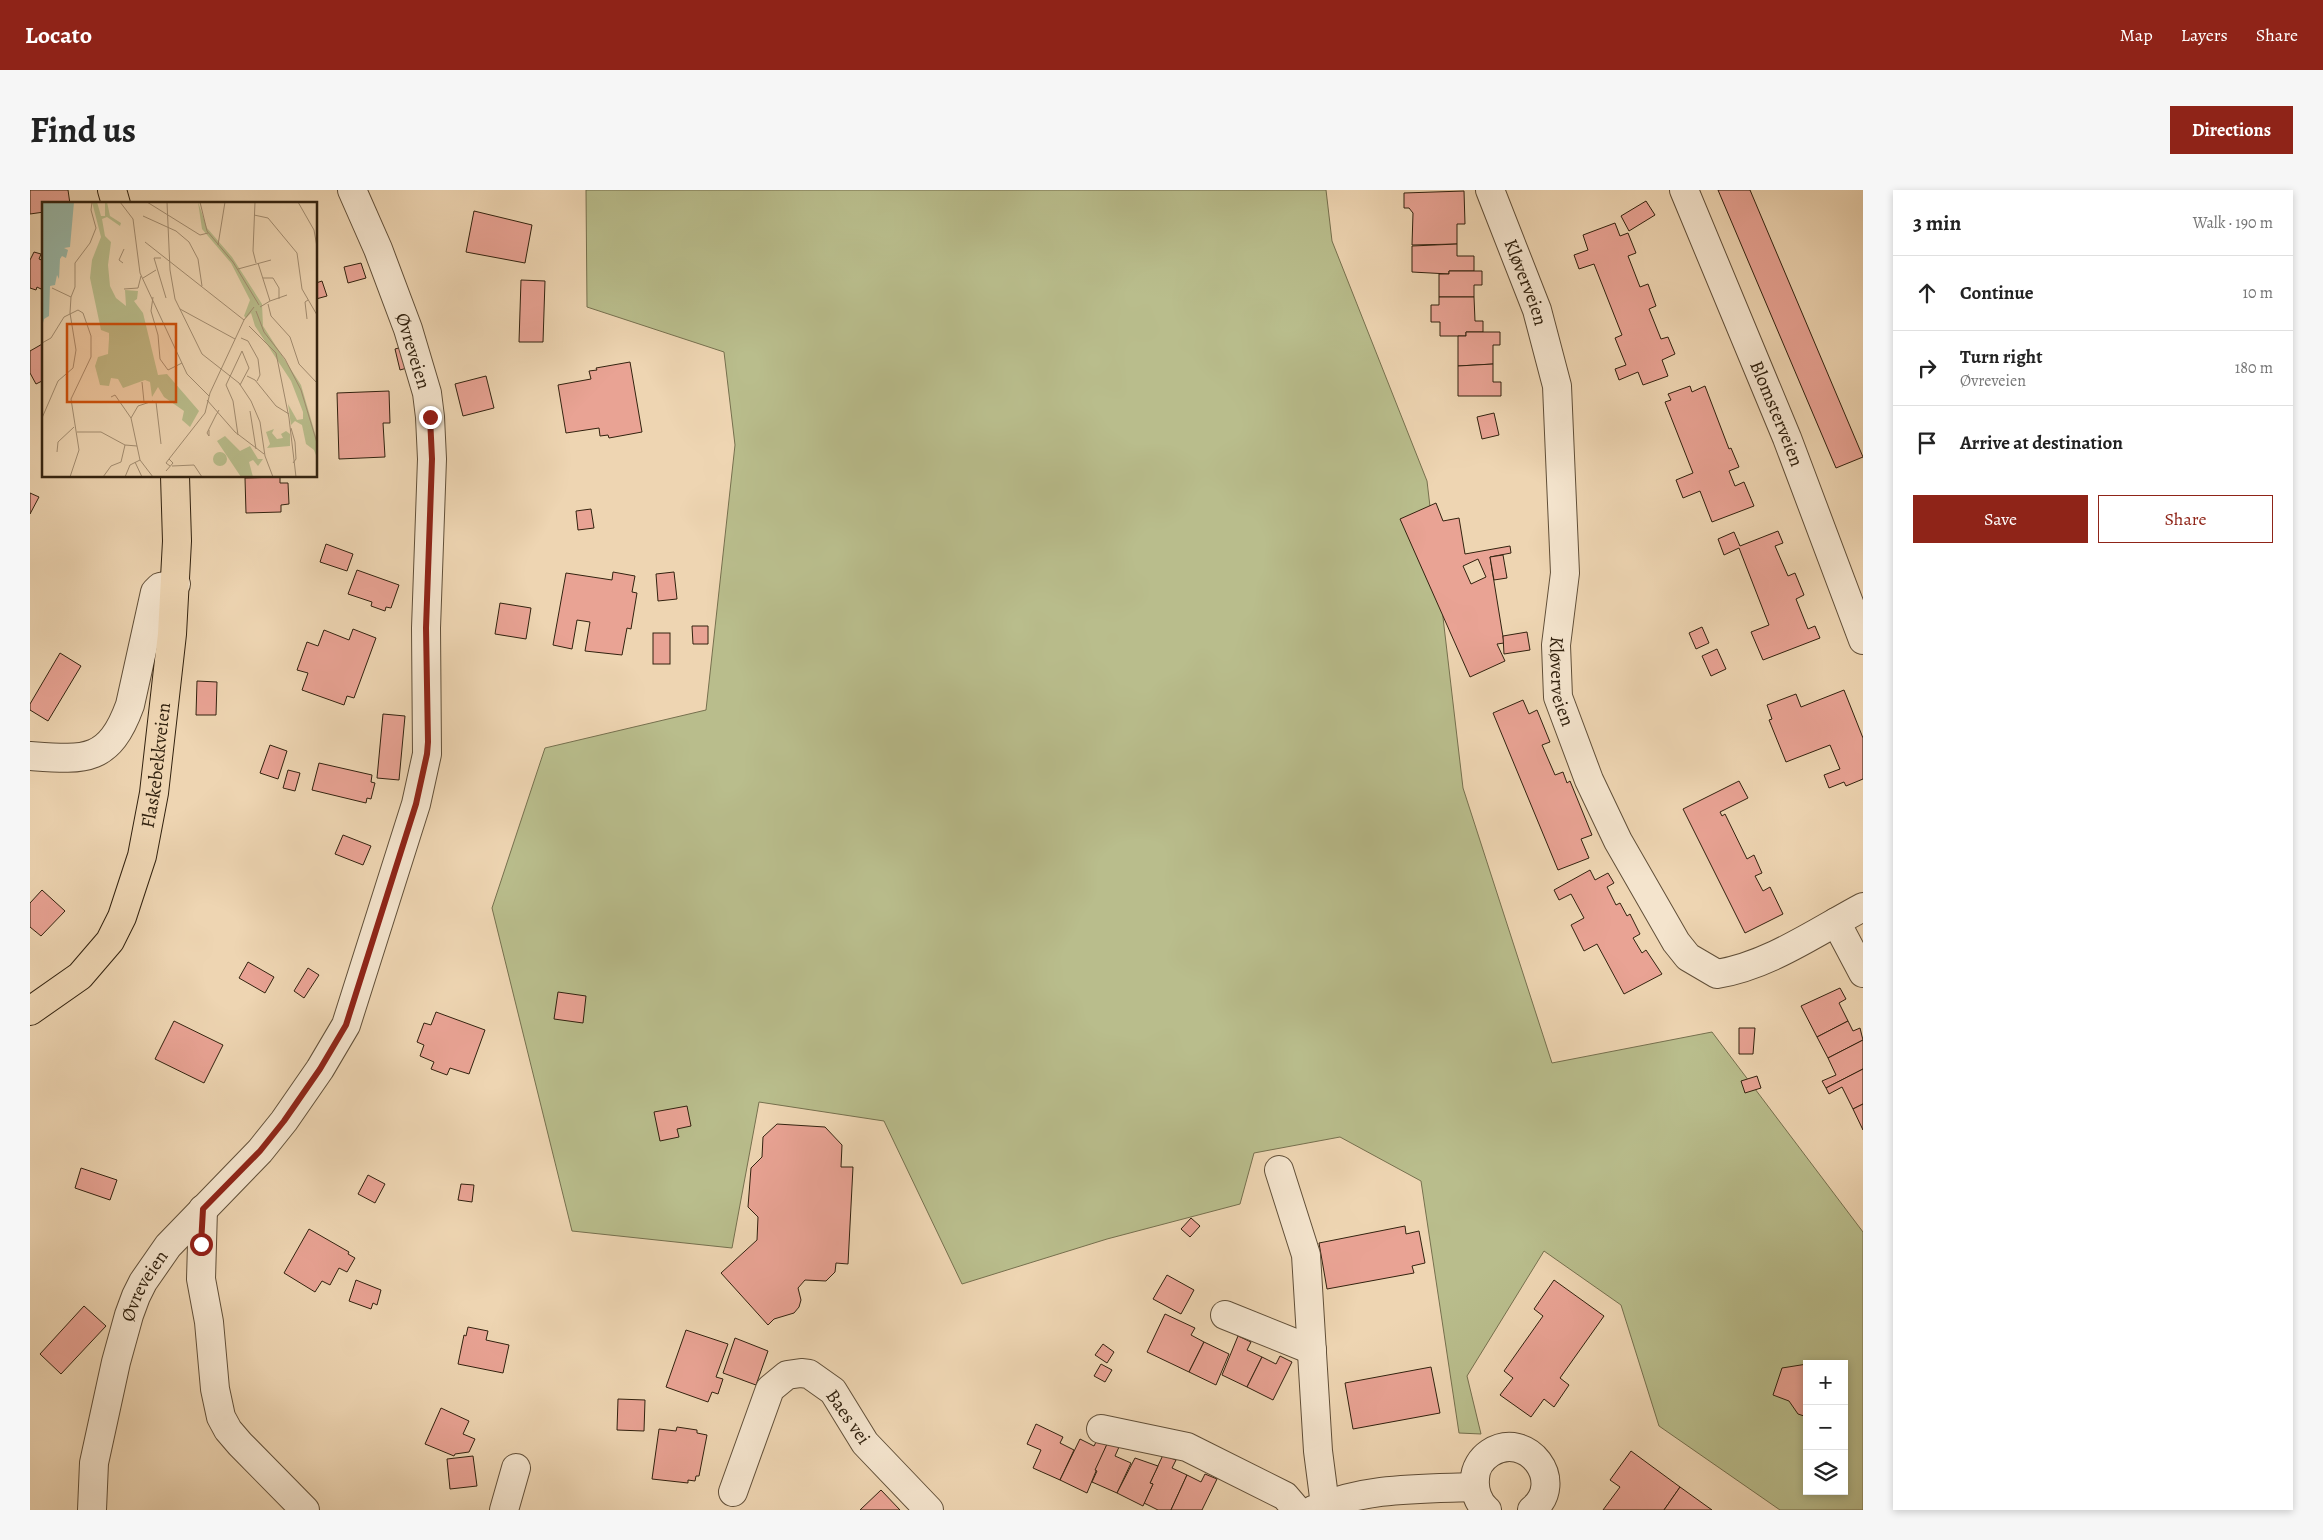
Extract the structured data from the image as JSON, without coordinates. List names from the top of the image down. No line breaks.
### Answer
{"streets":{"main road":["Flaskebekkveien"],"street":["Kløverveien","Øvreveien","Blomsterveien","Baes vei"]},"page":{"header":"Locato","nav":["Map","Layers","Share"],"title":"Find us","buttons":["Directions",["Save","Share"]],"heading":["3 min","Walk · 190 m"],"list":[["Continue","10 m"],["Turn right","Øvreveien","180 m"],"Arrive at destination"],"map_buttons":["+","−"]}}
